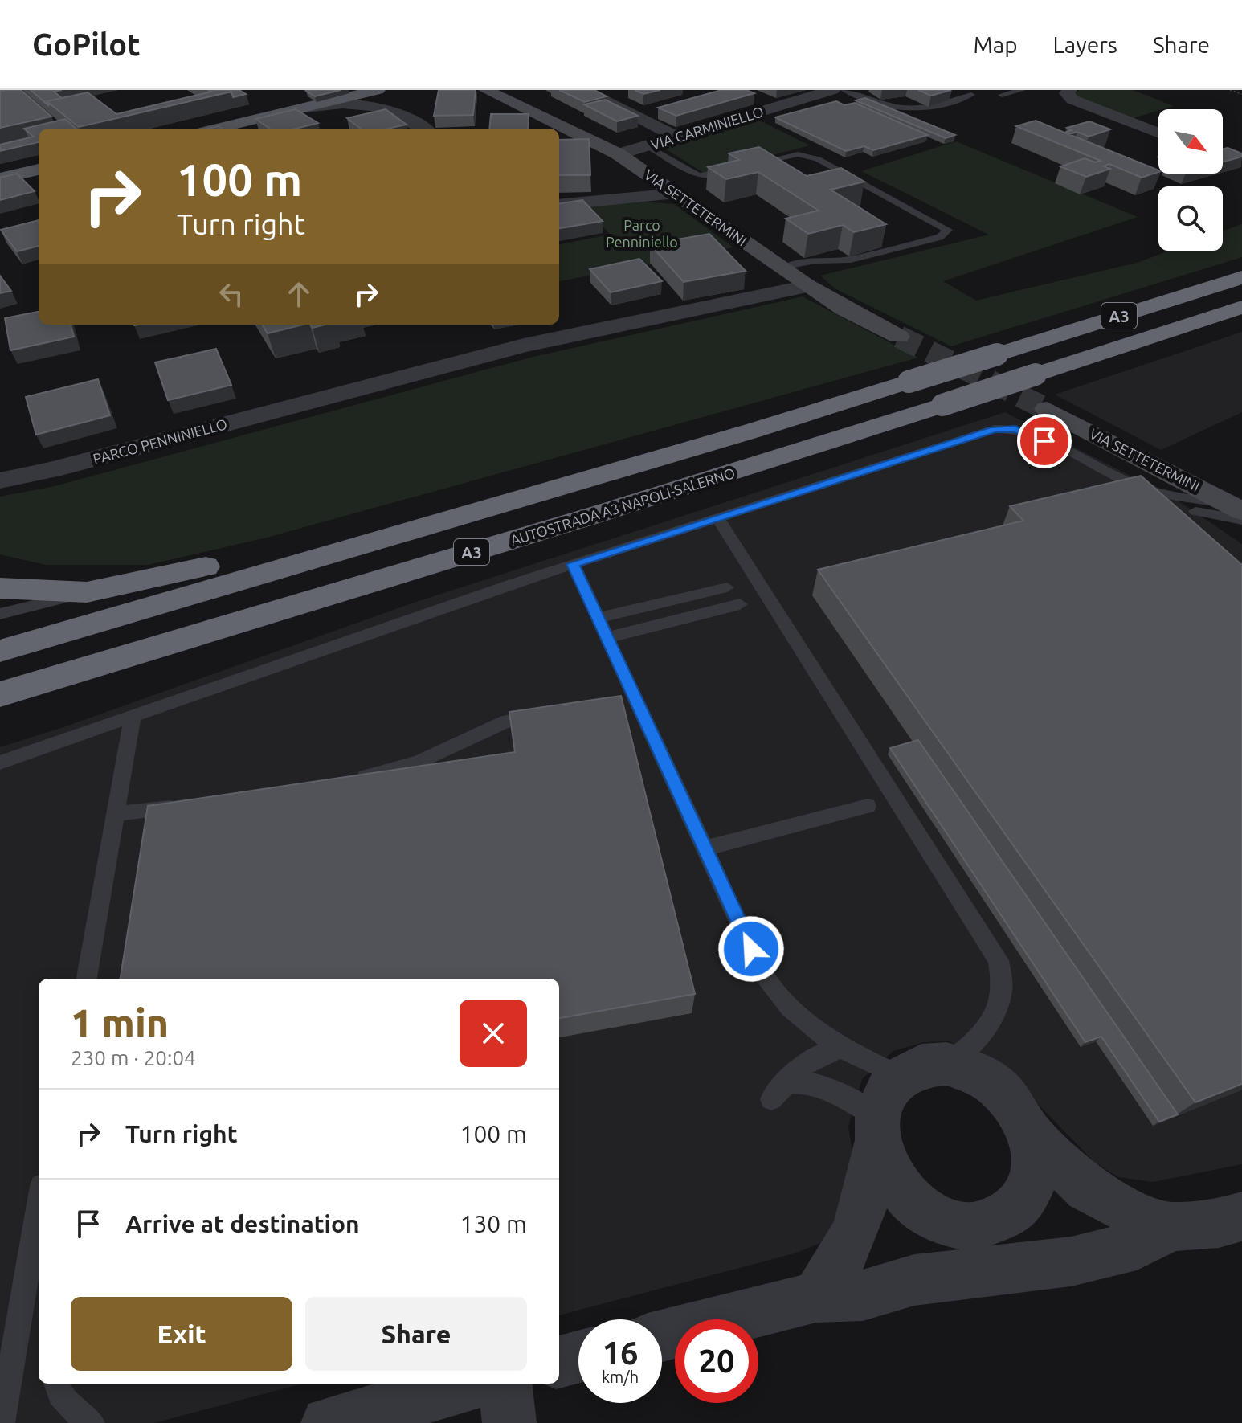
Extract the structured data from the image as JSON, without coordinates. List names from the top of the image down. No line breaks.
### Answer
{"streets":{"highway":["A3","AUTOSTRADA A3 NAPOLI-SALERNO"],"main road":["VIA SETTETERMINI"],"street":["VIA CARMINIELLO","PARCO PENNINIELLO"]},"crossings":[["VIA CARMINIELLO","VIA SETTETERMINI"],["VIA SETTETERMINI","PARCO PENNINIELLO"]],"parks":["Parco Penniniello"],"north":"bottom right","page":{"header":"GoPilot","nav":["Map","Layers","Share"],"turn":["100 m","Turn right"],"heading":["1 min","230 m · 20:04"],"list":[{"name":"Turn right","value":"100 m"},{"name":"Arrive at destination","value":"130 m"}],"buttons":["Exit","Share"],"speed":"16 km/h","limit":"20"}}
